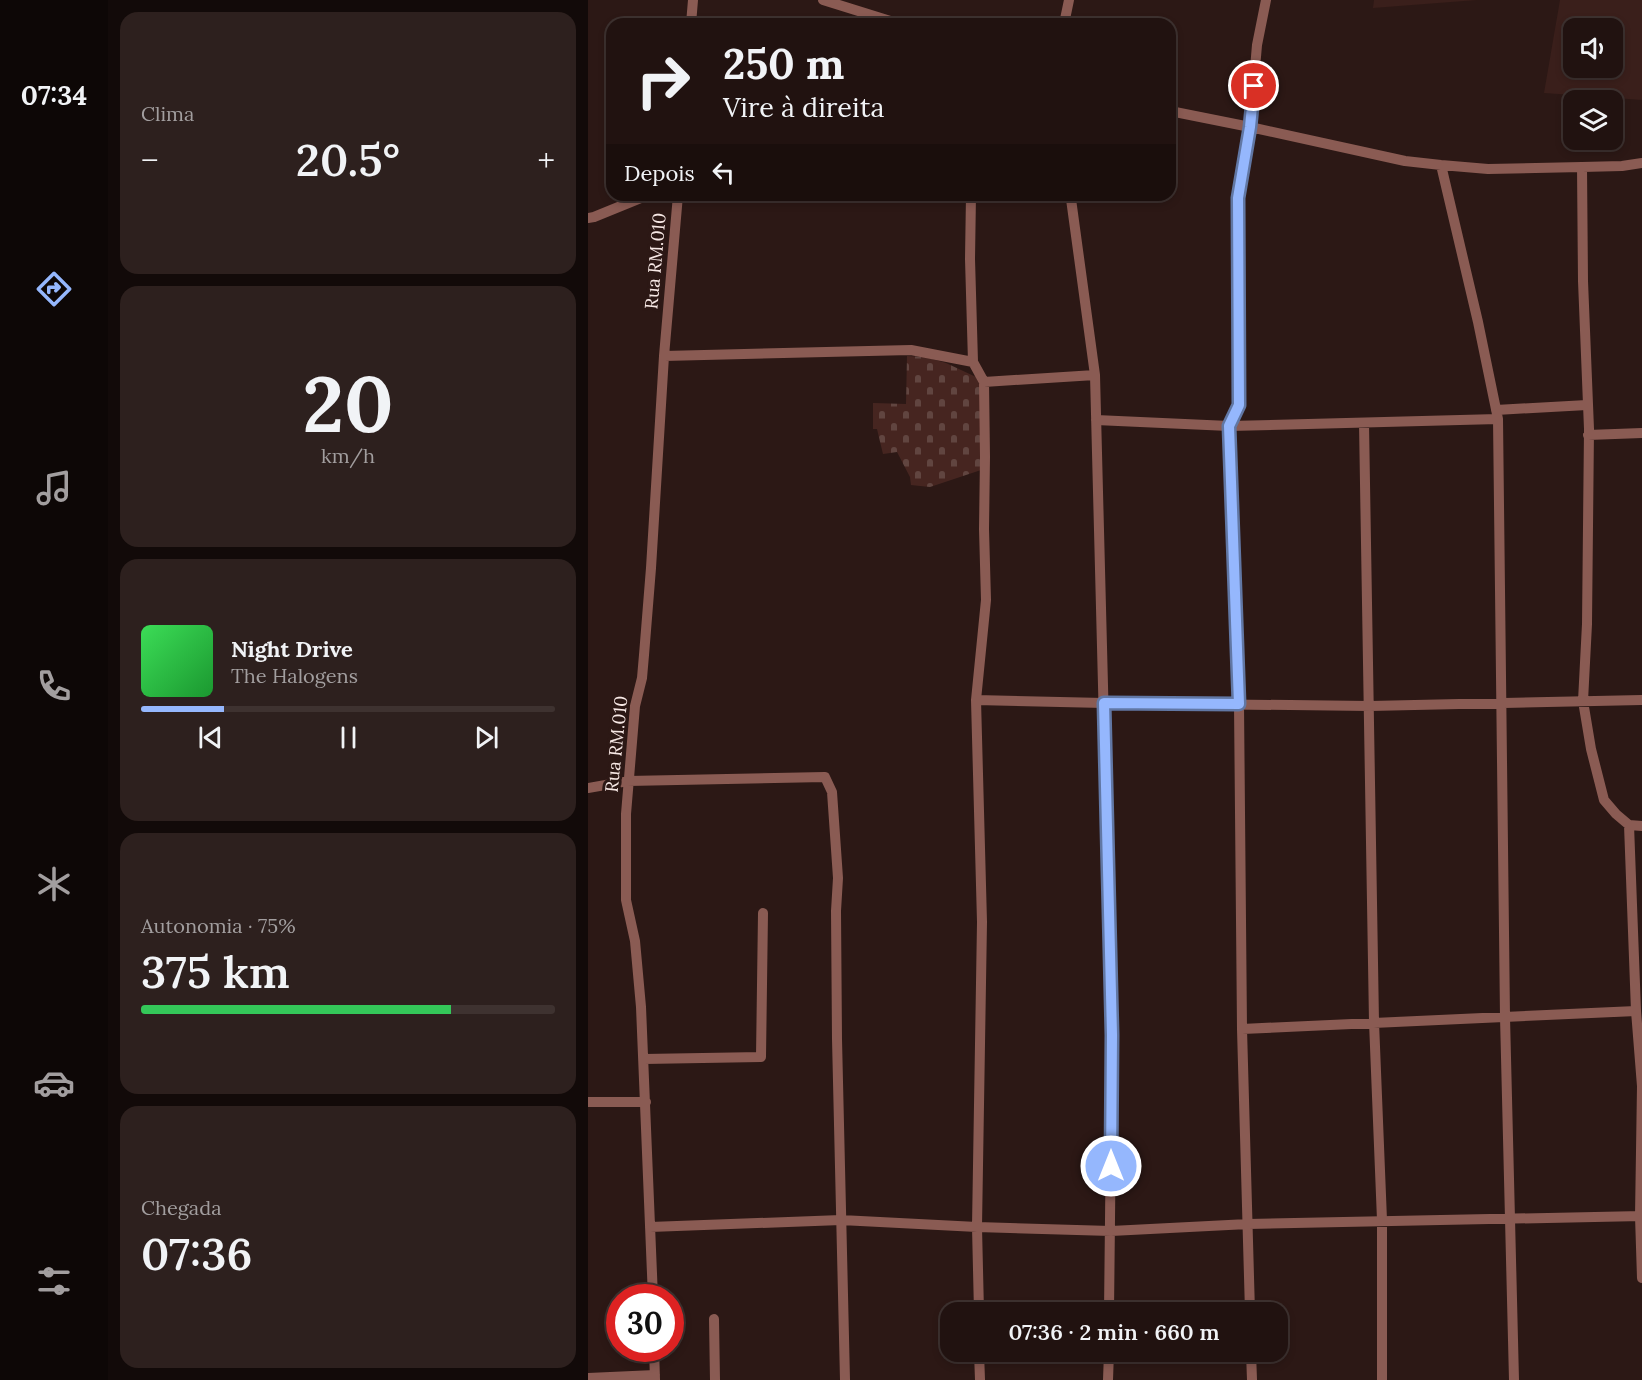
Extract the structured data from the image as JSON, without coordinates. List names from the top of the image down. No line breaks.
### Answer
{"streets":{"street":["Rua RM.010"]},"page":{"tabs":"07:34","tile":["Clima",["20","km/h"],["Autonomia · 75%","375 km"],["Chegada","07:36"]],"turn":["250 m","Vire à direita"],"heat":["−","20.5°","+"],"then":"Depois","song":["Night Drive","The Halogens"],"limit":"30","trip":"07:36 · 2 min · 660 m"}}
